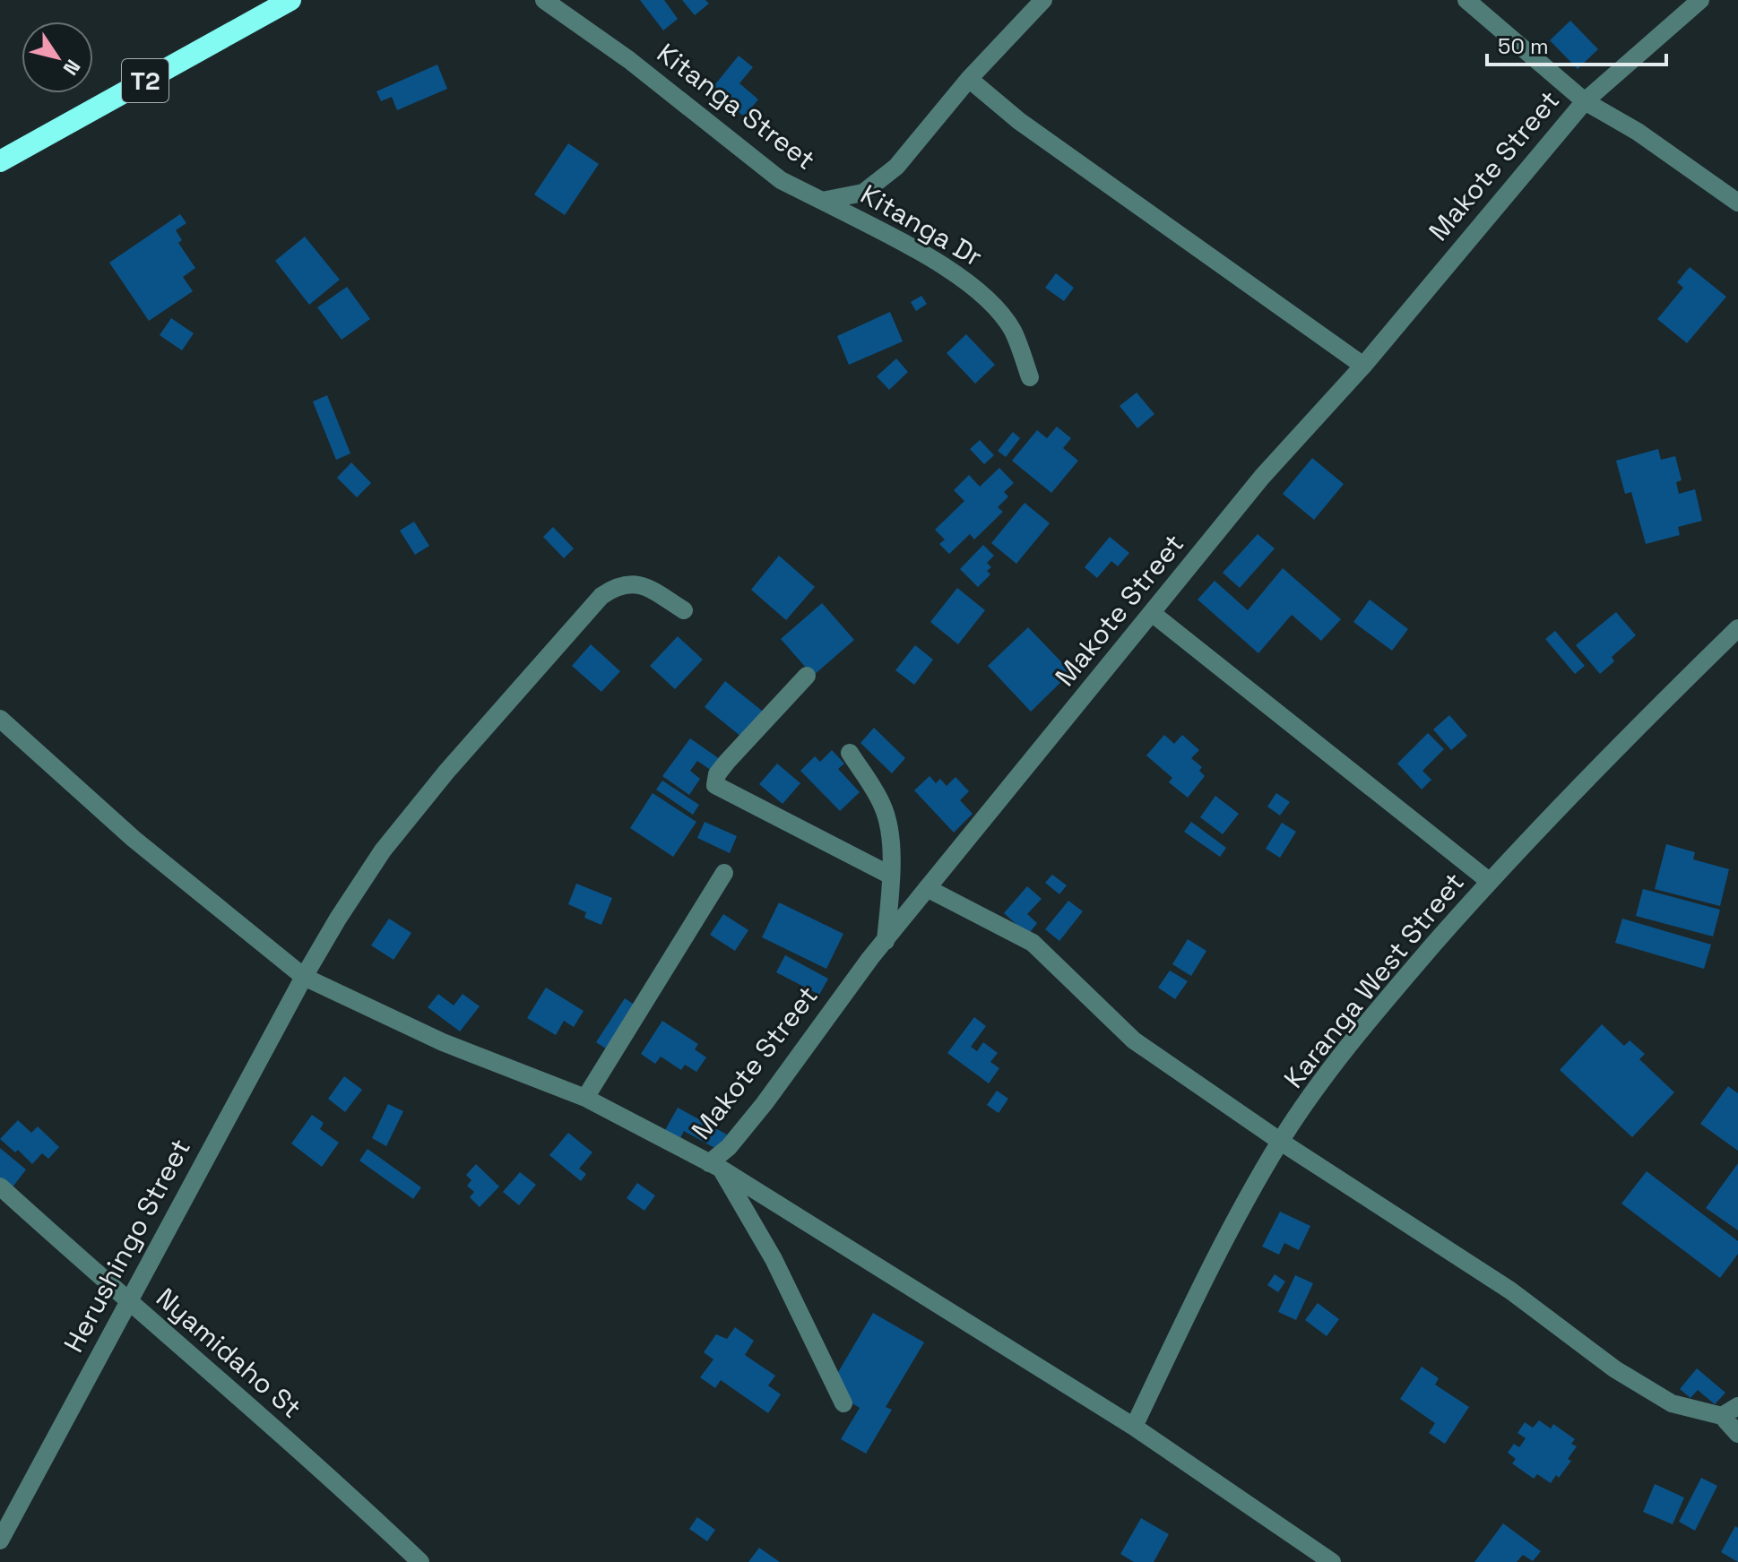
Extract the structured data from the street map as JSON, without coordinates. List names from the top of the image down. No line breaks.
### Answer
{"streets":{"highway":["T2"],"street":["Kitanga Street","Makote Street","Kitanga Dr","Karanga West Street","Herushingo Street","Nyamidaho St"]},"crossings":[["Kitanga Street","Kitanga Dr"],["Herushingo Street","Nyamidaho St"]],"scale_bar":"50 m","north":"bottom right"}
